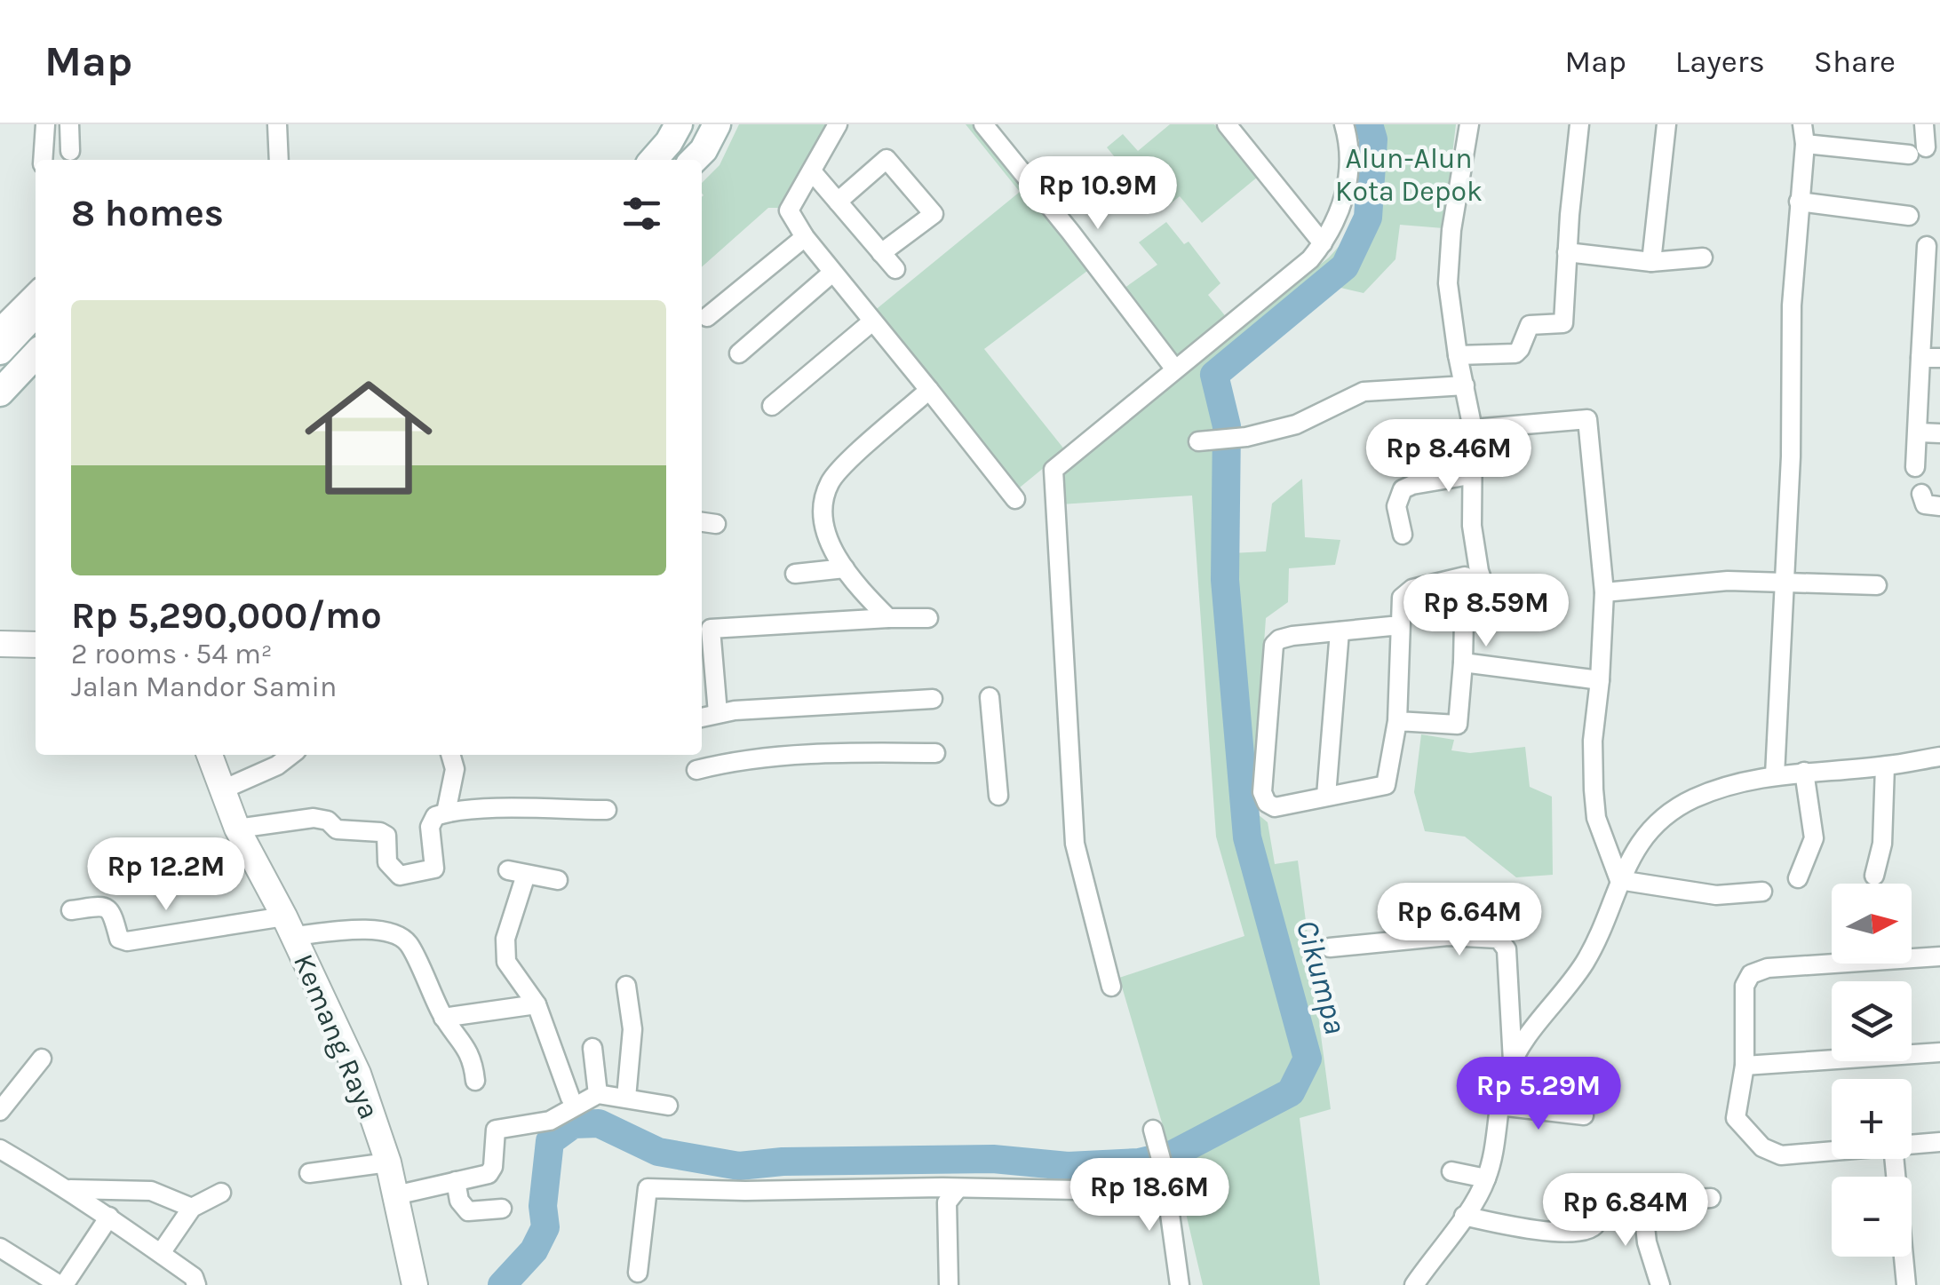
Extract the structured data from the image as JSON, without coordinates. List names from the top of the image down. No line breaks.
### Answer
{"streets":{"street":["Kemang Raya"]},"water":["Cikumpa"],"parks":["Alun-Alun Kota Depok"],"north":"right","page":{"header":"Map","nav":["Map","Layers","Share"],"price":["Rp 10.9M","Rp 8.46M","Rp 8.59M","Rp 12.2M","Rp 6.64M","Rp 5.29M","Rp 18.6M","Rp 6.84M"],"heading":"8 homes","list":[{"name":"Rp 5,290,000/mo","note":"2 rooms · 54 m² · Jalan Mandor Samin"}],"map_buttons":["+","−"]}}
